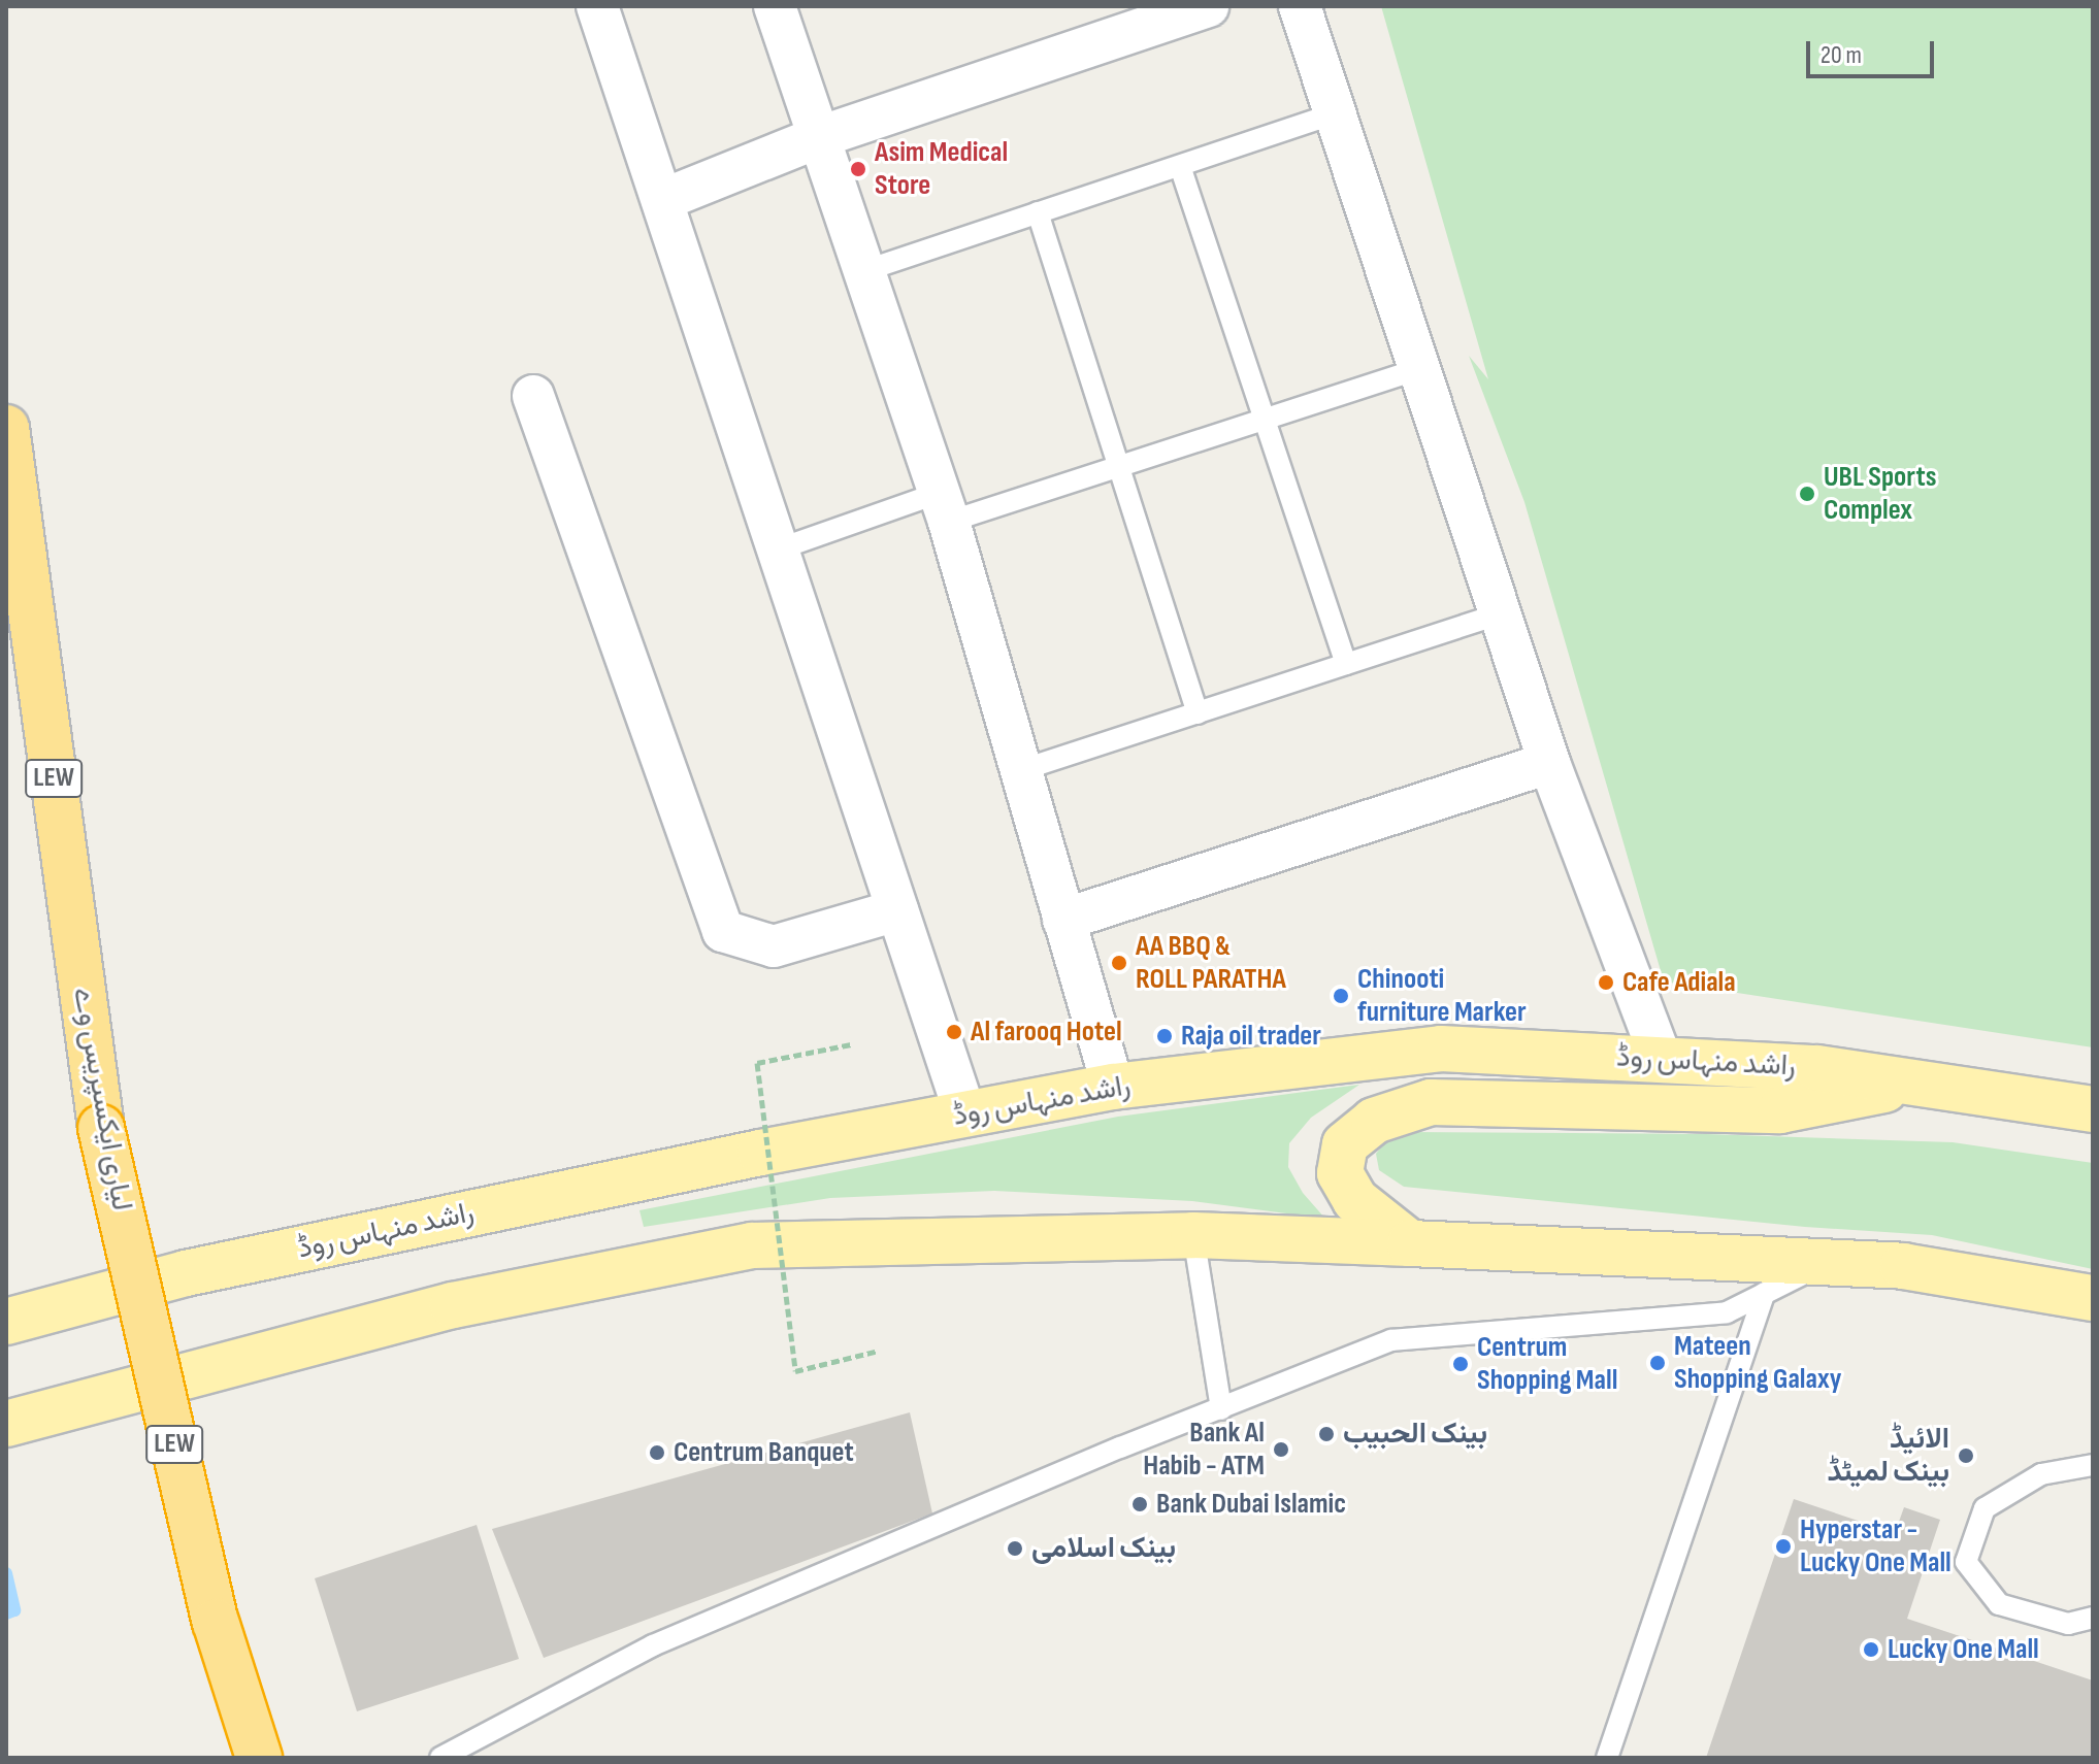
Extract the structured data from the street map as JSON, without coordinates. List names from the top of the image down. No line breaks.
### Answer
{"streets":{"highway":["LEW","لیاری ایکسپریس وے"],"main road":["راشد منہاس روڈ"]},"places":["Asim Medical Store","UBL Sports Complex","AA BBQ & ROLL PARATHA","Cafe Adiala","Chinooti furniture Marker","Al farooq Hotel","Raja oil trader","Mateen Shopping Galaxy","Centrum Shopping Mall","بينک الحبيب","Bank Al Habib - ATM","Centrum Banquet","الائیڈ بینک لمیٹڈ","Bank Dubai Islamic","Hyperstar - Lucky One Mall","بینک اسلامی","Lucky One Mall"],"scale_bar":"20 m"}
